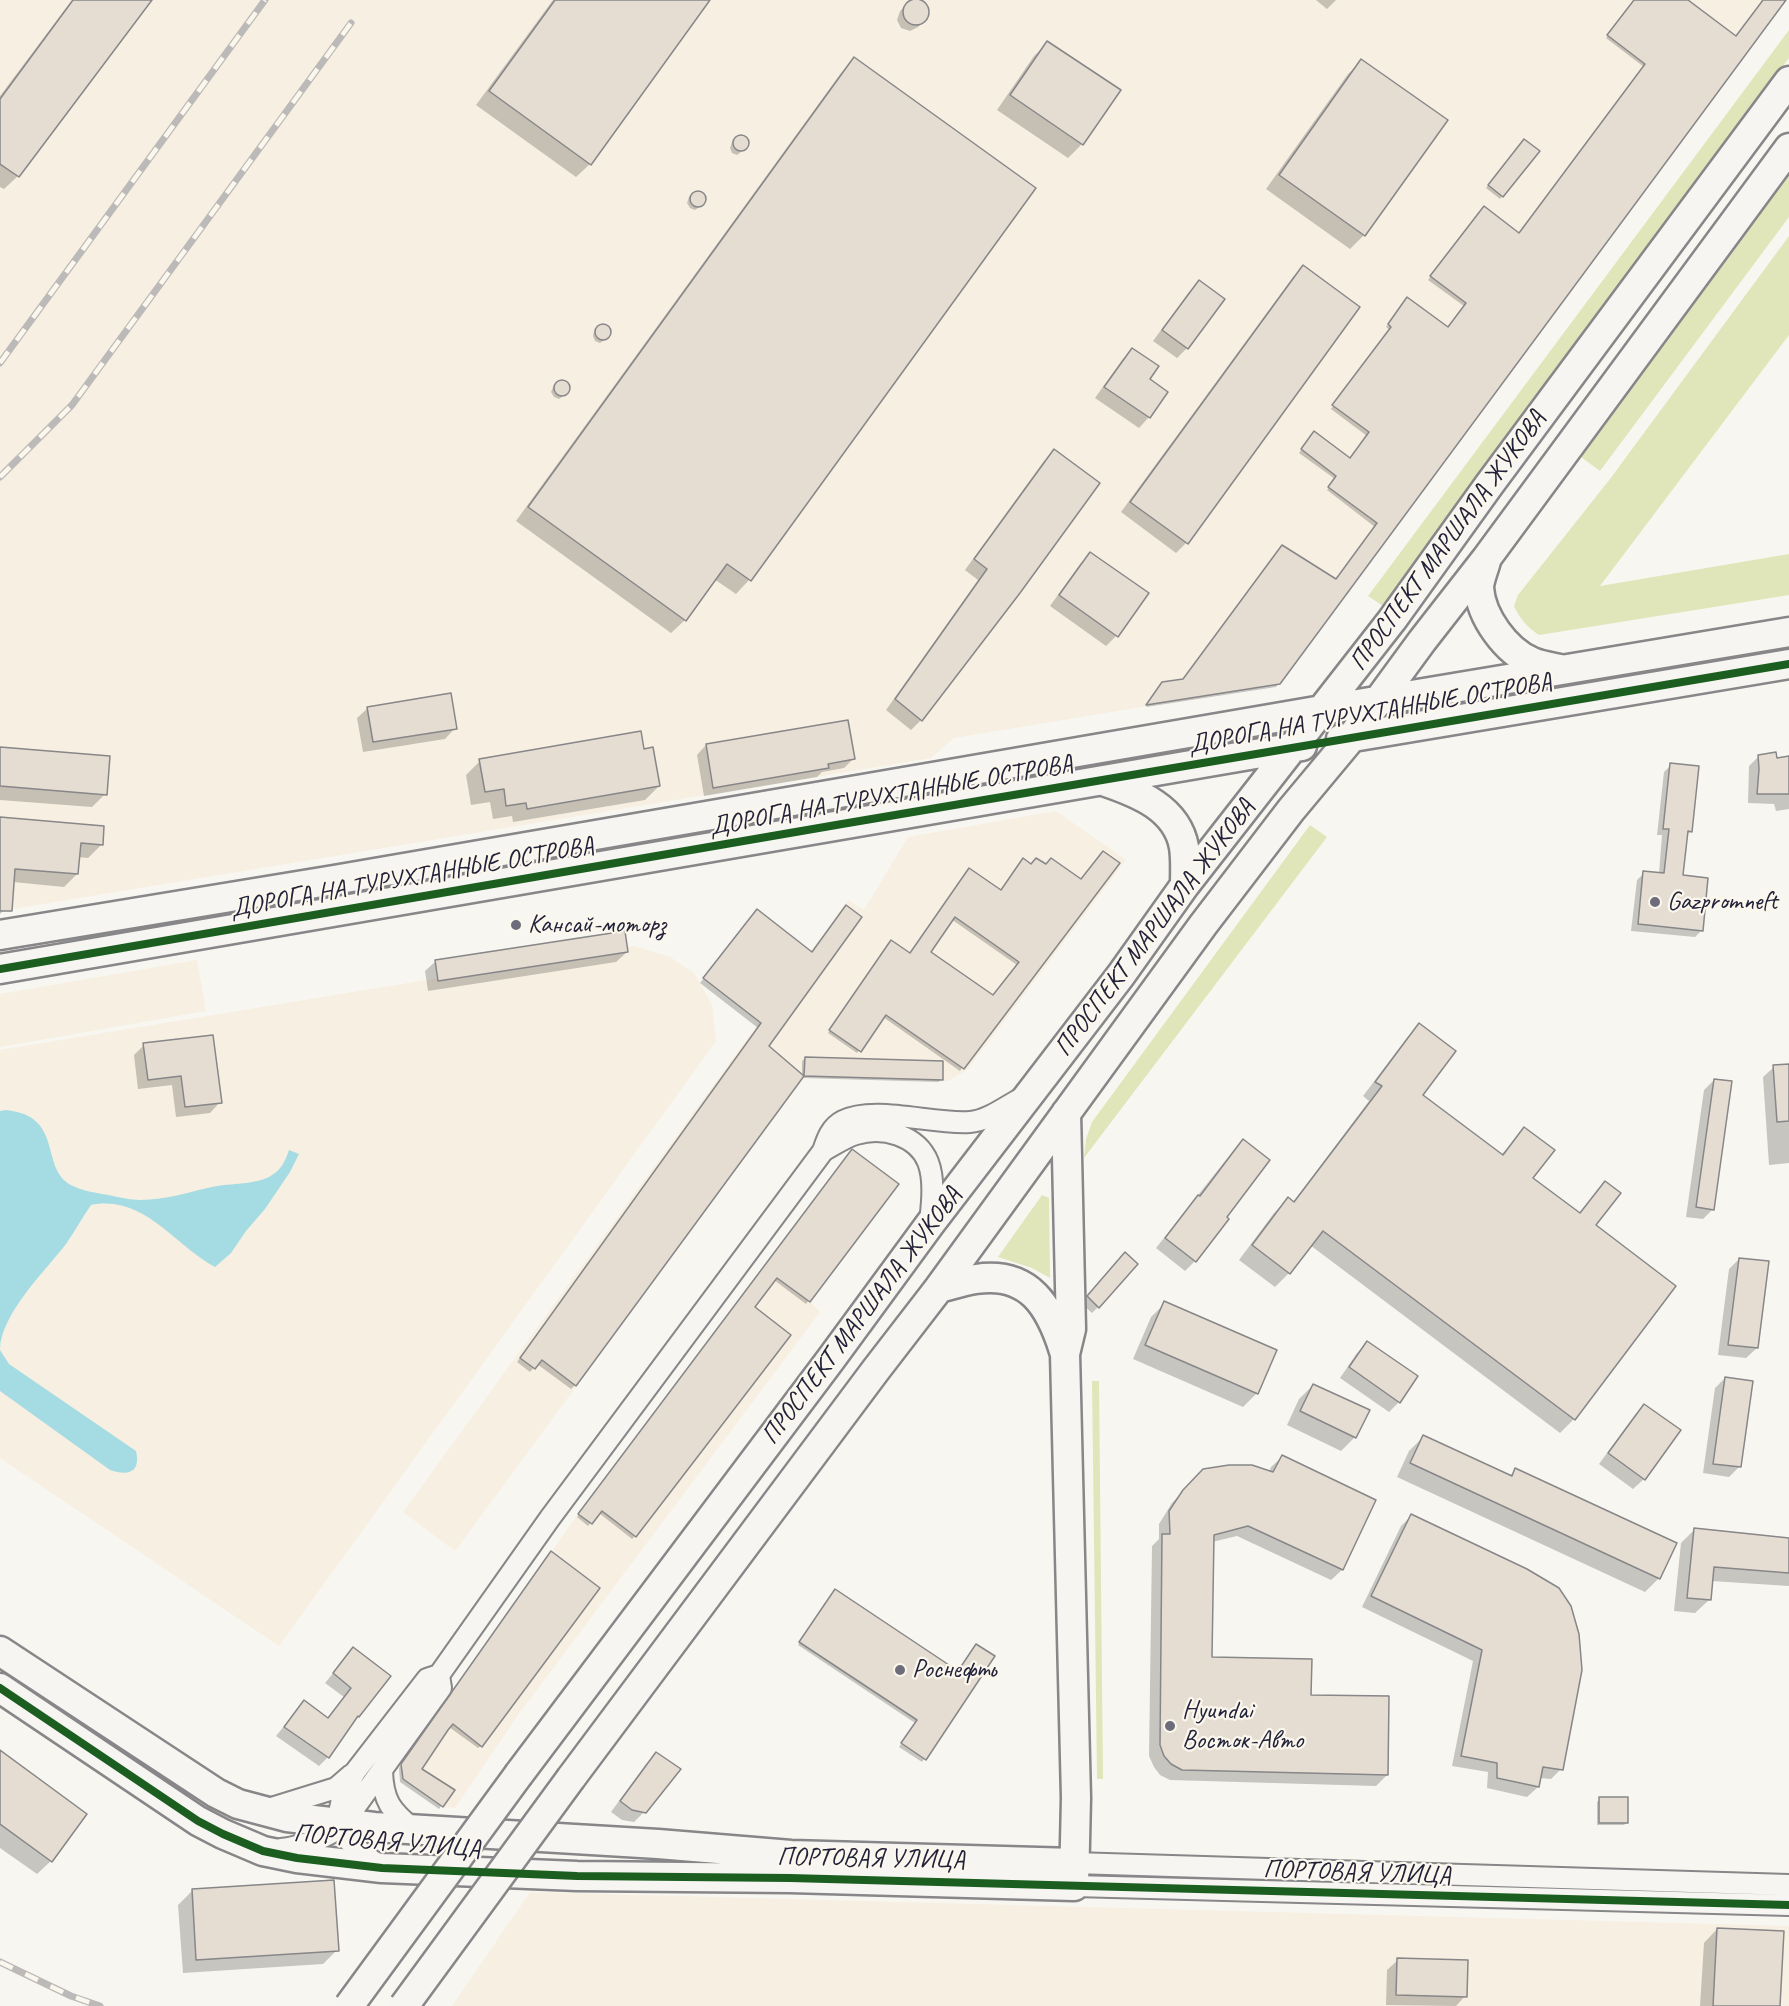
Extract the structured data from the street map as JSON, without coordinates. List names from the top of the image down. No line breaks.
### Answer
{"streets":{"street":["ПРОСПЕКТ МАРШАЛА ЖУКОВА","ДОРОГА НА ТУРУХТАННЫЕ ОСТРОВА","ПОРТОВАЯ УЛИЦА"]},"crossings":[["ПРОСПЕКТ МАРШАЛА ЖУКОВА","ДОРОГА НА ТУРУХТАННЫЕ ОСТРОВА"]],"places":["Gazpromneft","Кансай-моторз","Роснефть","Hyundai Восток-Авто"]}
